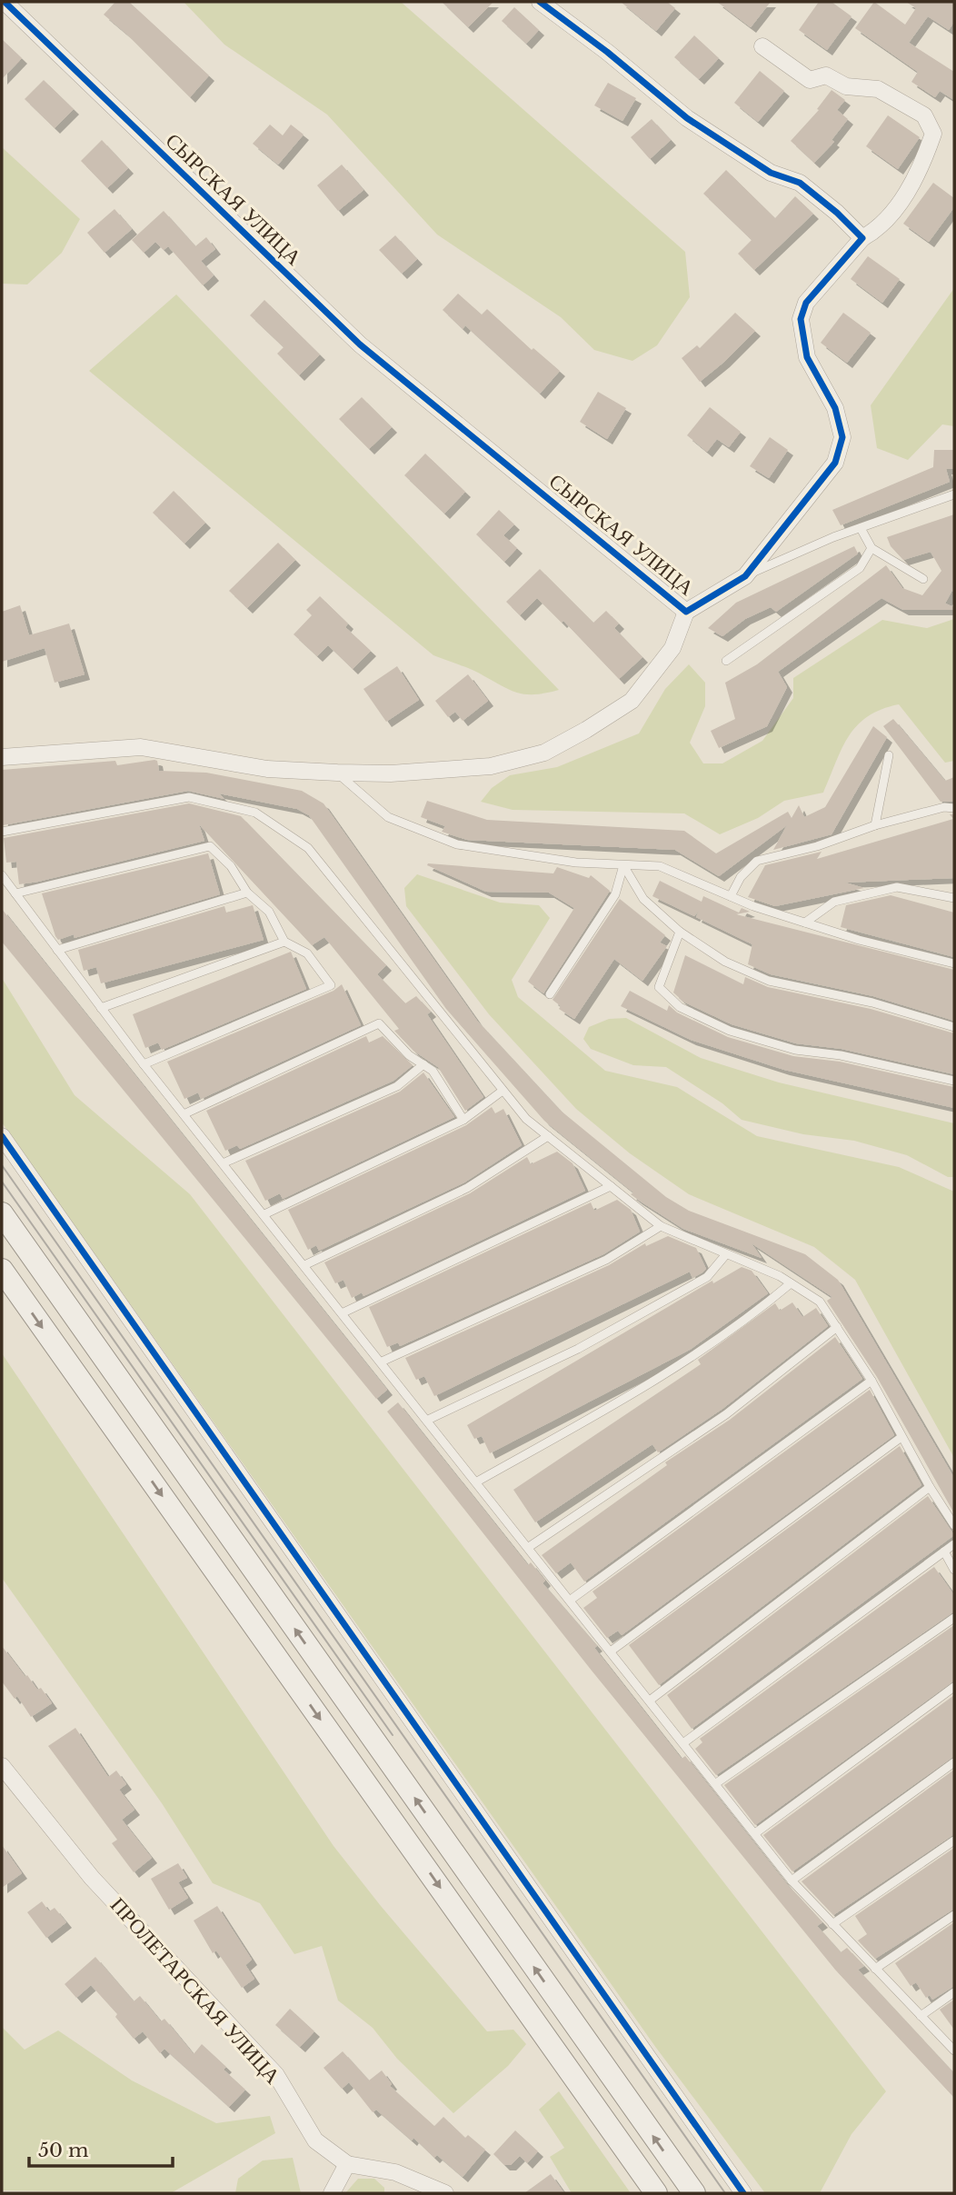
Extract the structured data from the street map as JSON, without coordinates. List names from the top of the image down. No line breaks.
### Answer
{"streets":{"street":["СЫРСКАЯ УЛИЦА","ПРОЛЕТАРСКАЯ УЛИЦА"]},"scale_bar":"50 m"}
